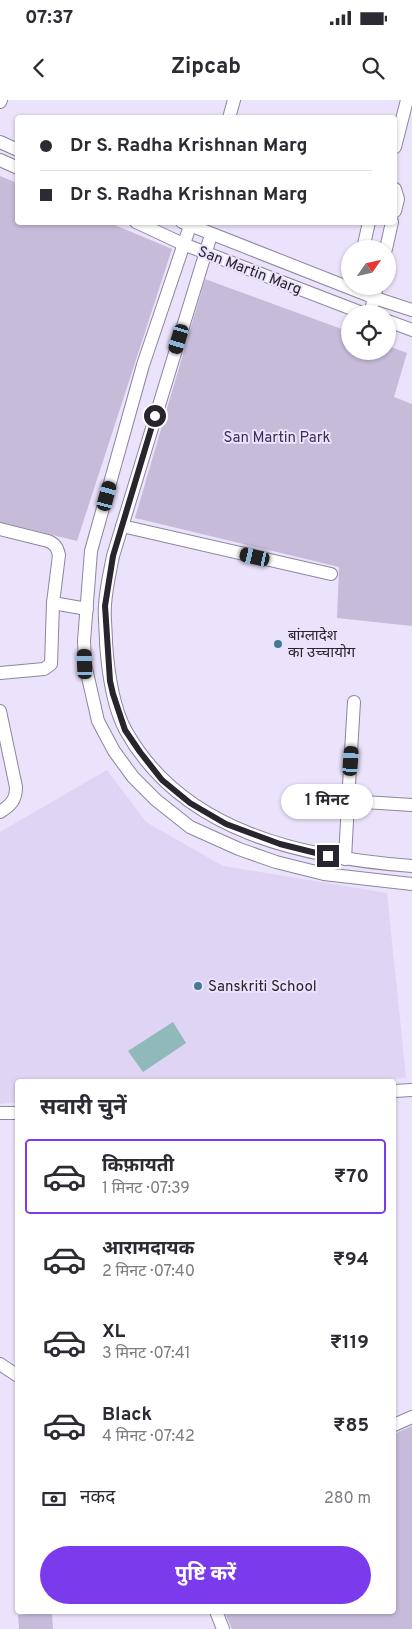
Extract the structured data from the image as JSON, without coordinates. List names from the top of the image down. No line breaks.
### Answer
{"streets":{"street":["San Martin Marg"]},"parks":["San Martin Park"],"places":["बांग्लादेश का उच्चायोग","Sanskriti School"],"north":"top right","page":{"status":"07:37","header":"Zipcab","banner":["Dr S. Radha Krishnan Marg","Dr S. Radha Krishnan Marg"],"bubble":"1 मिनट","heading":"सवारी चुनें","list":[{"name":"किफ़ायती","note":"1 मिनट · 07:39","value":"₹70"},{"name":"आरामदायक","note":"2 मिनट · 07:40","value":"₹94"},{"name":"XL","note":"3 मिनट · 07:41","value":"₹119"},{"name":"Black","note":"4 मिनट · 07:42","value":"₹85"}],"pay":["नकद","280 m"],"buttons":"पुष्टि करें"}}
